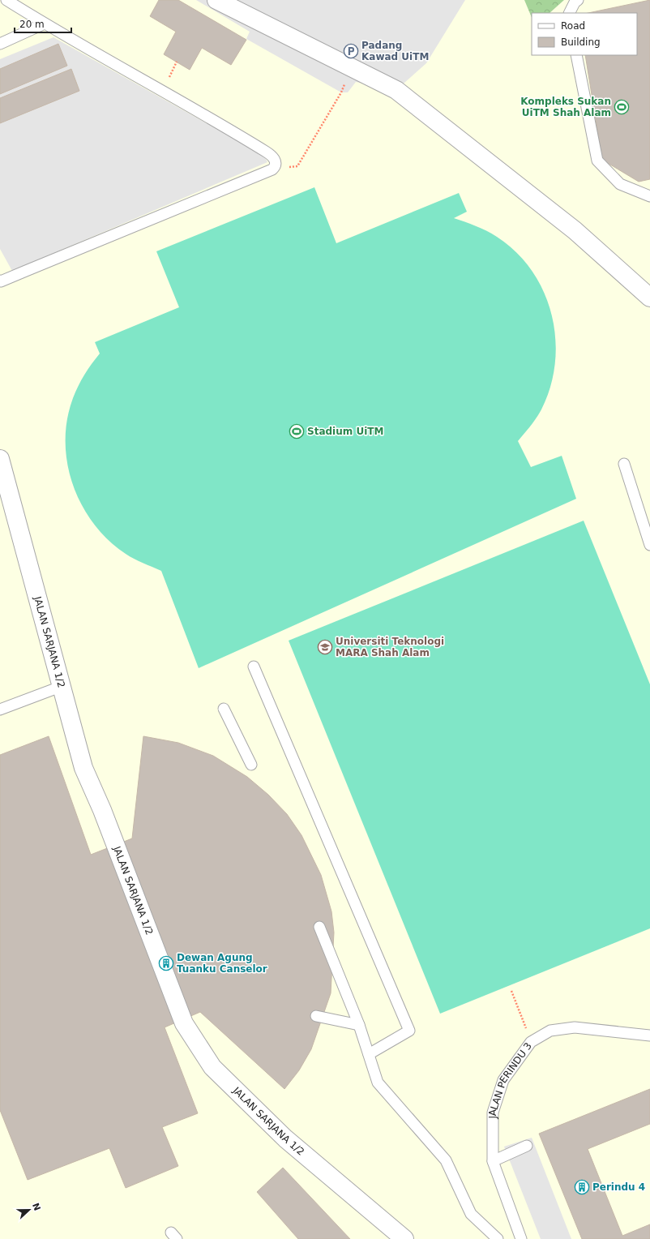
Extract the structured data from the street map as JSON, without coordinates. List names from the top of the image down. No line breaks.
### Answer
{"streets":{"street":["JALAN SARJANA 1/2"],"lane":["JALAN PERINDU 3"]},"places":{"parking":["Padang Kawad UiTM"],"sports":["Kompleks Sukan UiTM Shah Alam","Stadium UiTM"],"school or university":["Universiti Teknologi MARA Shah Alam"],"building":["Dewan Agung Tuanku Canselor","Perindu 4"]},"legend":["Road","Building"],"scale_bar":"20 m","north":"right"}
